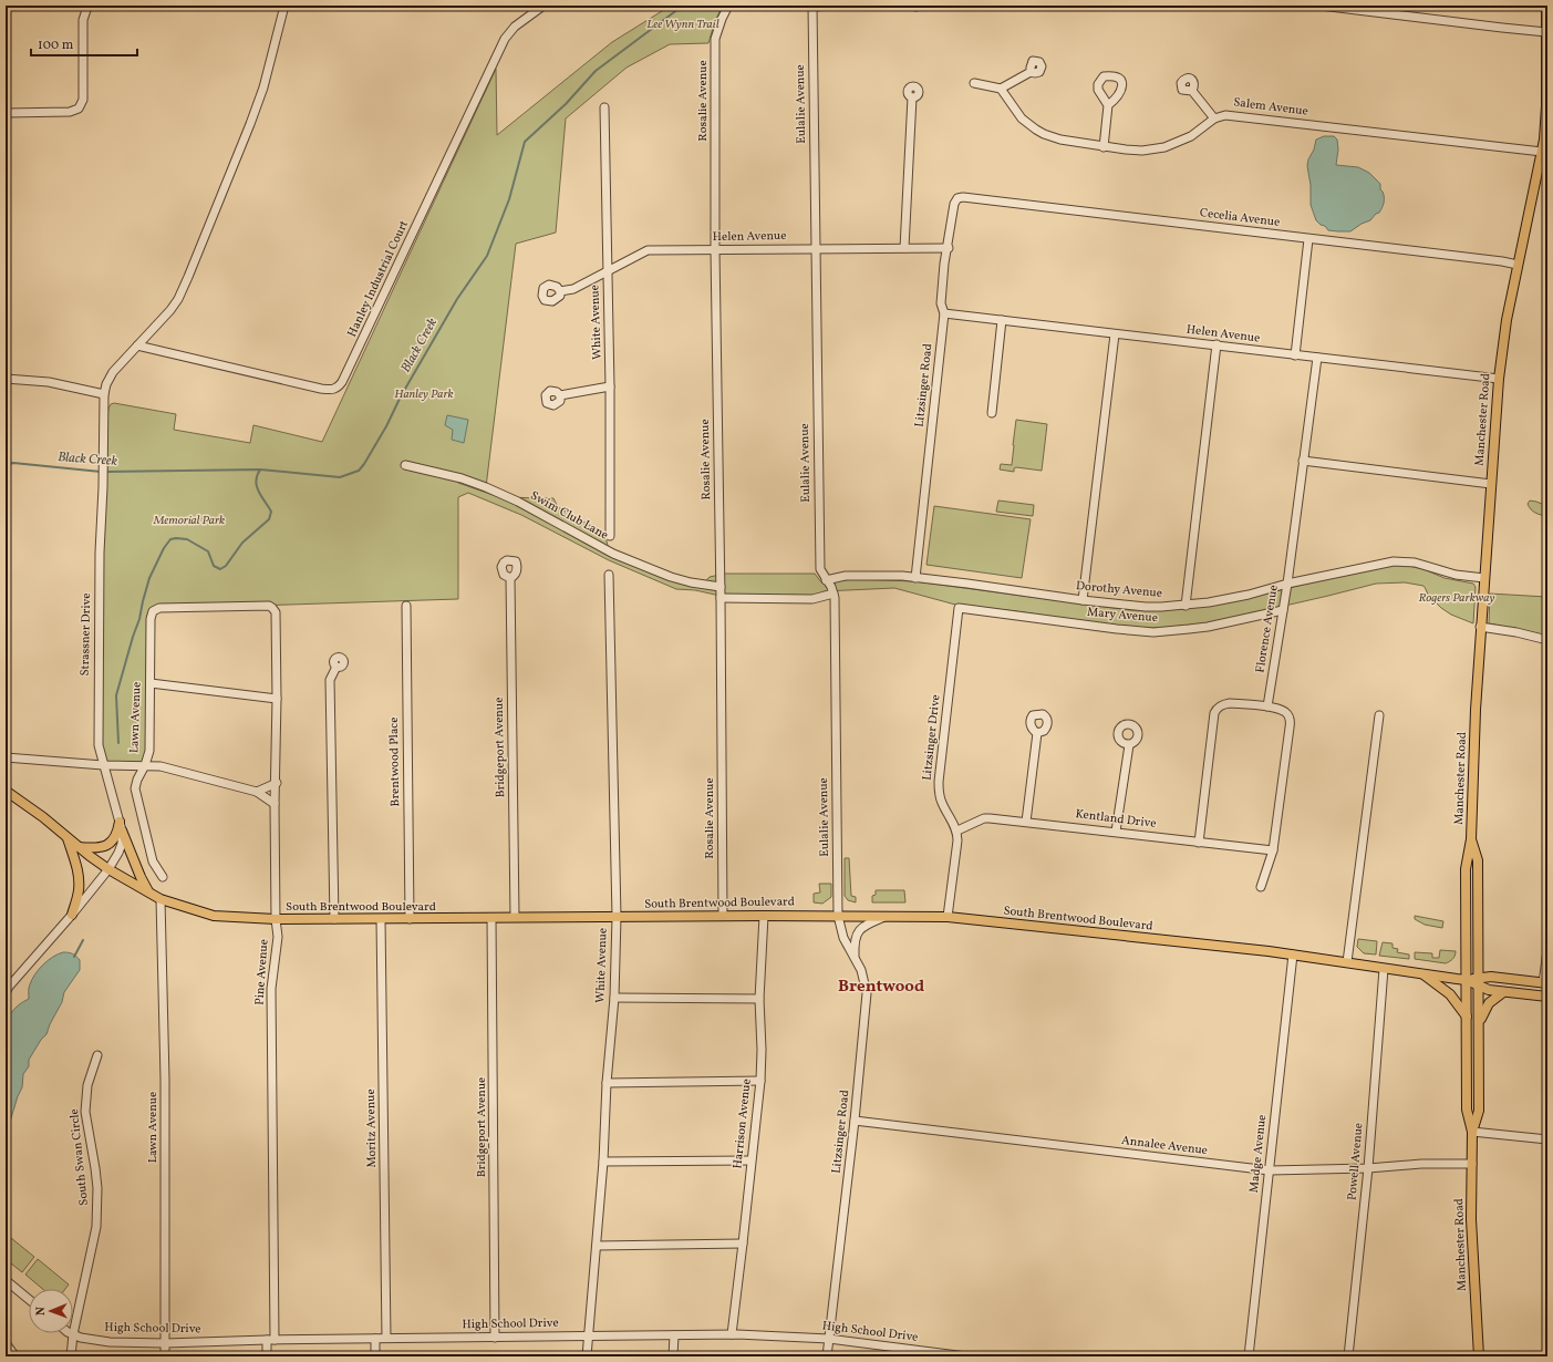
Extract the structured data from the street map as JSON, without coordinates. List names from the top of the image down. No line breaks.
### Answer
{"streets":{"main road":["Manchester Road","South Brentwood Boulevard"],"street":["Rosalie Avenue","Eulalie Avenue","Salem Avenue","Cecelia Avenue","Helen Avenue","Hanley Industrial Court","White Avenue","Litzsinger Road","Swim Club Lane","Dorothy Avenue","Mary Avenue","Florence Avenue","Strassner Drive","Lawn Avenue","Litzsinger Drive","Bridgeport Avenue","Brentwood Place","Kentland Drive","Pine Avenue","Harrison Avenue","Moritz Avenue","Annalee Avenue","Madge Avenue","South Swan Circle","Powell Avenue","High School Drive"]},"crossings":[["Rosalie Avenue","Helen Avenue"],["Rosalie Avenue","Swim Club Lane"],["Rosalie Avenue","South Brentwood Boulevard"],["Eulalie Avenue","Helen Avenue"],["Eulalie Avenue","Litzsinger Road"],["Eulalie Avenue","Dorothy Avenue"],["Eulalie Avenue","South Brentwood Boulevard"],["Salem Avenue","Manchester Road"],["Cecelia Avenue","Litzsinger Road"],["Cecelia Avenue","Manchester Road"],["Helen Avenue","White Avenue"],["Helen Avenue","Litzsinger Road"],["Helen Avenue","Manchester Road"],["Helen Avenue","Florence Avenue"],["White Avenue","South Brentwood Boulevard"],["White Avenue","High School Drive"],["Litzsinger Road","Dorothy Avenue"],["Litzsinger Road","South Brentwood Boulevard"],["Litzsinger Road","Annalee Avenue"],["Litzsinger Road","High School Drive"],["Manchester Road","Dorothy Avenue"],["Manchester Road","South Brentwood Boulevard"],["Manchester Road","Annalee Avenue"],["Dorothy Avenue","Florence Avenue"],["Mary Avenue","Florence Avenue"],["Mary Avenue","Litzsinger Drive"],["Strassner Drive","South Brentwood Boulevard"],["Lawn Avenue","South Brentwood Boulevard"],["Lawn Avenue","Pine Avenue"],["Lawn Avenue","High School Drive"],["Litzsinger Drive","Kentland Drive"],["Bridgeport Avenue","South Brentwood Boulevard"],["Bridgeport Avenue","High School Drive"],["Brentwood Place","South Brentwood Boulevard"],["South Brentwood Boulevard","Pine Avenue"],["South Brentwood Boulevard","Harrison Avenue"],["South Brentwood Boulevard","Moritz Avenue"],["South Brentwood Boulevard","Madge Avenue"],["South Brentwood Boulevard","Powell Avenue"],["Pine Avenue","High School Drive"],["Harrison Avenue","High School Drive"],["Moritz Avenue","High School Drive"],["Annalee Avenue","Madge Avenue"],["Annalee Avenue","Powell Avenue"],["South Swan Circle","High School Drive"]],"districts":["Brentwood"],"water":["Black Creek"],"parks":["Lee Wynn Trail","Hanley Park","Memorial Park","Rogers Parkway"],"scale_bar":"100 m","north":"left"}
